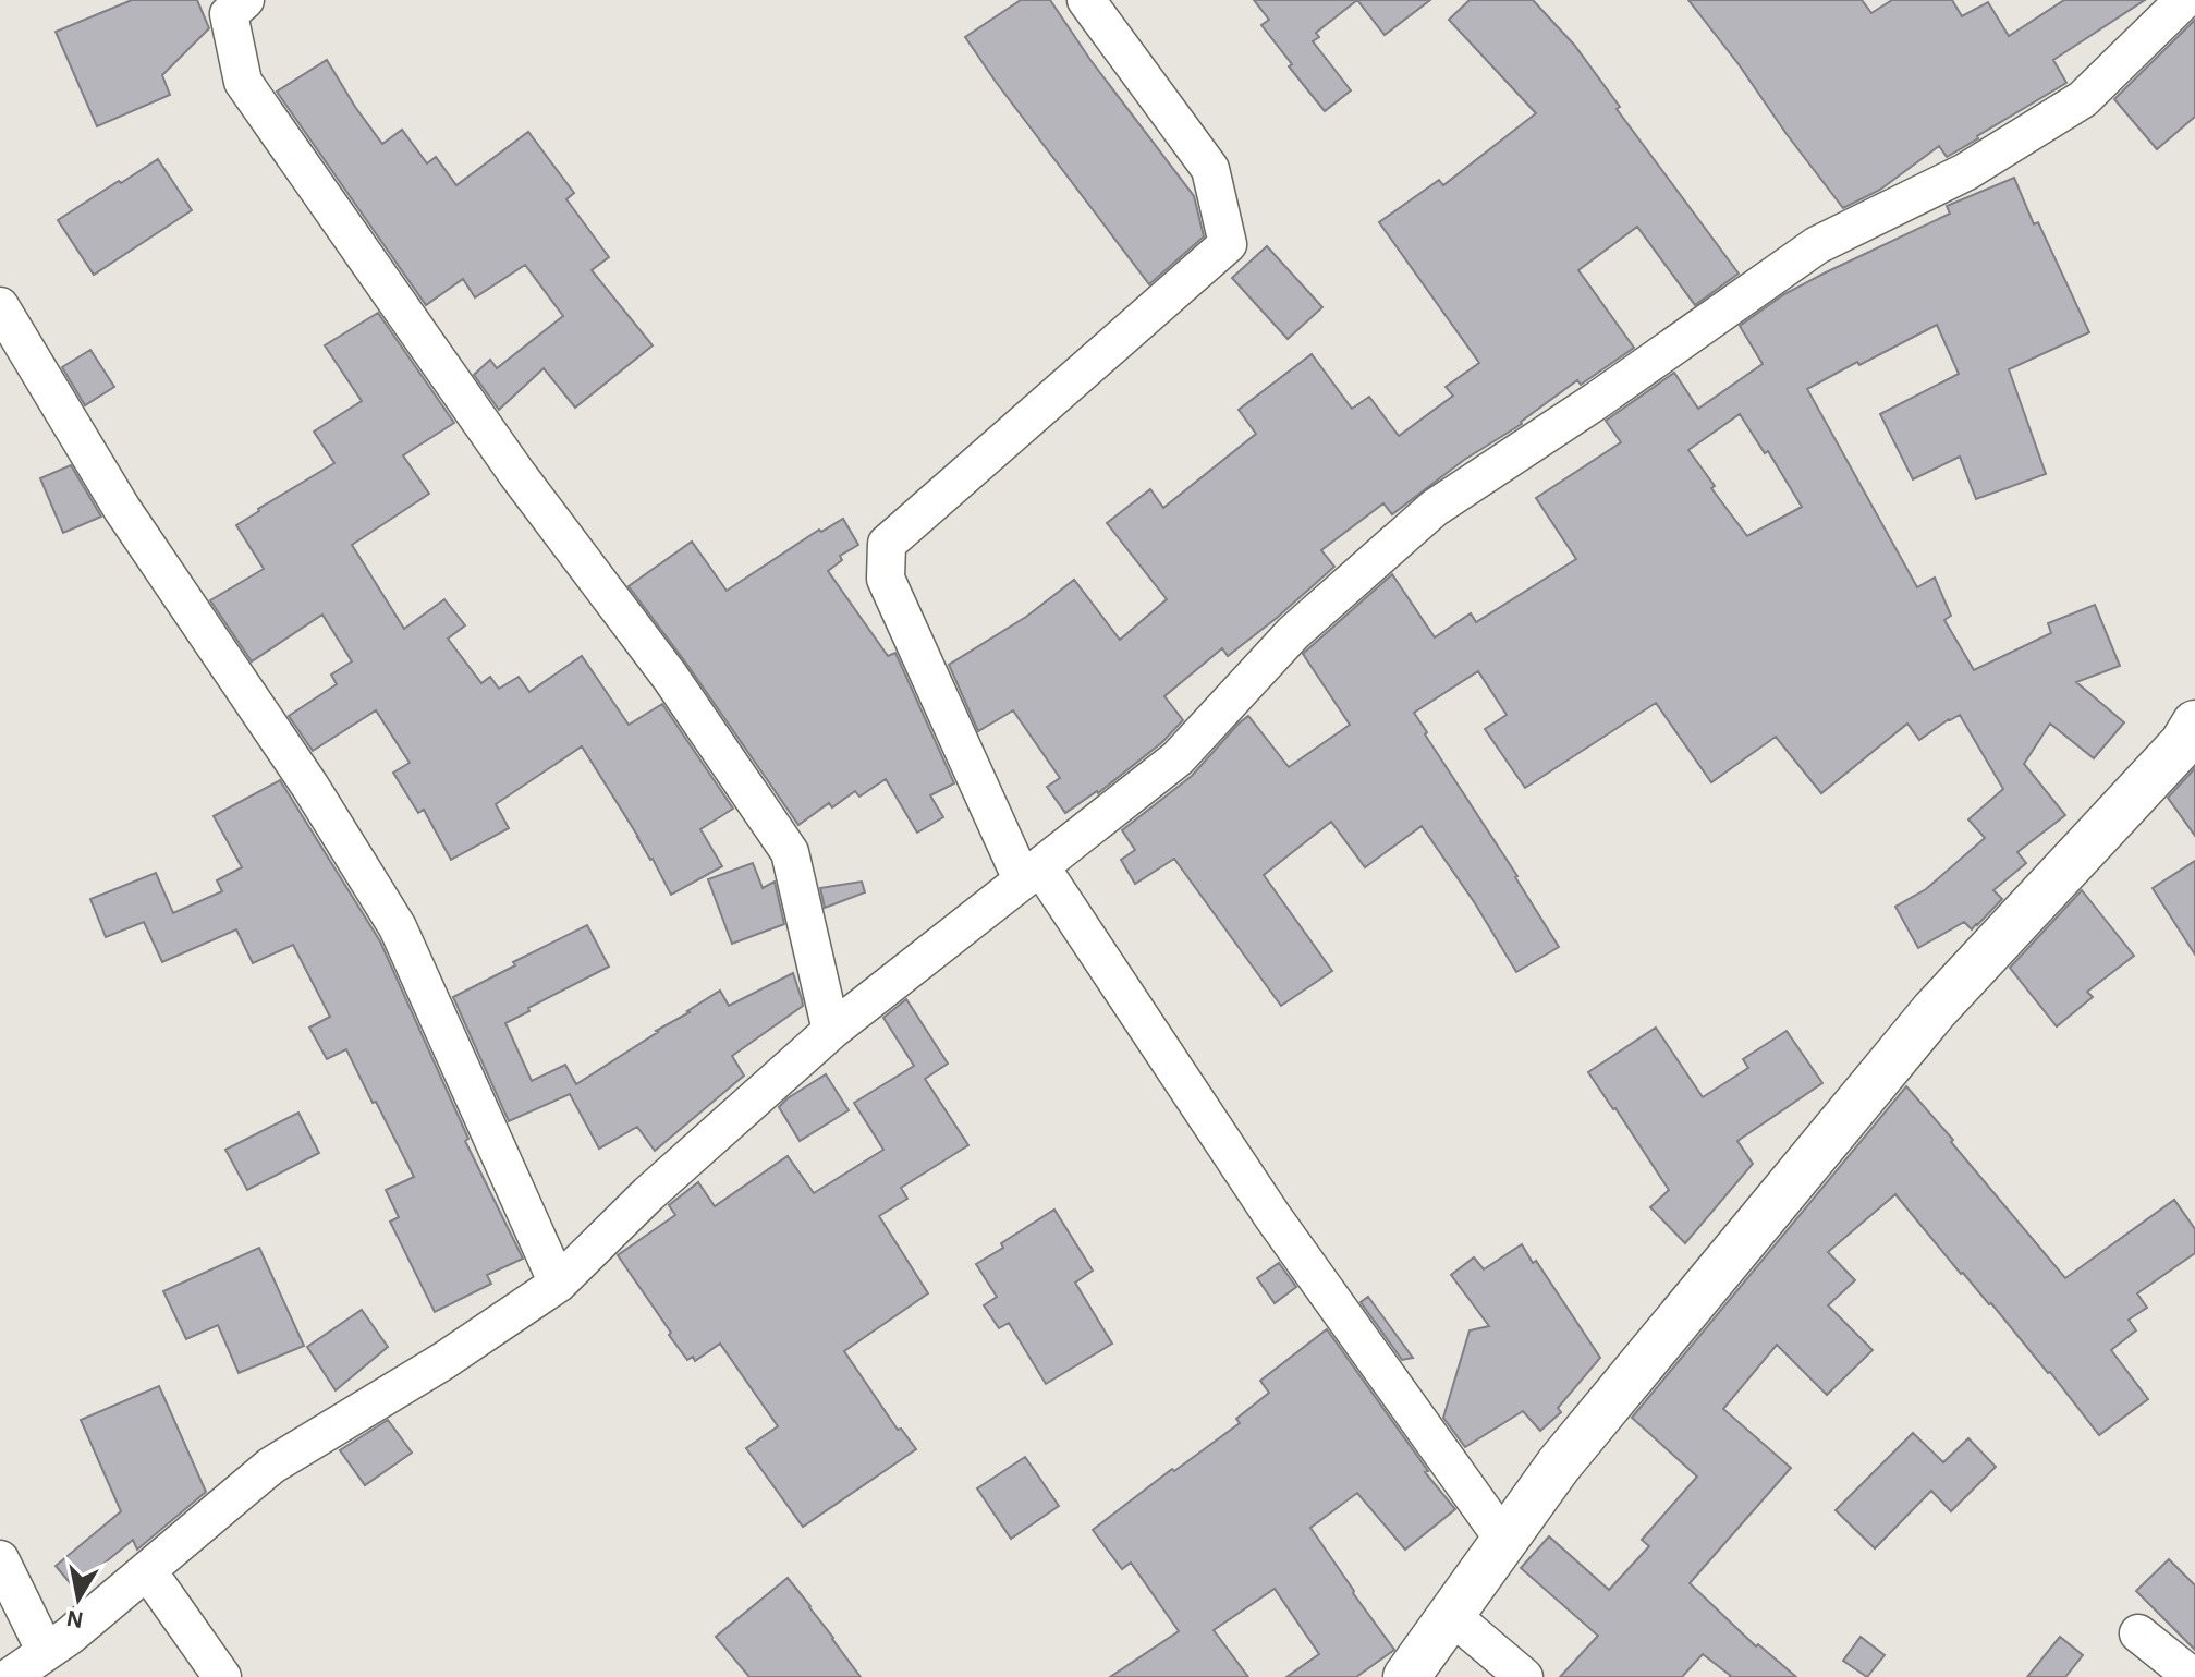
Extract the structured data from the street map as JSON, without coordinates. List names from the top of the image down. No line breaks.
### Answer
{"north":"bottom"}
